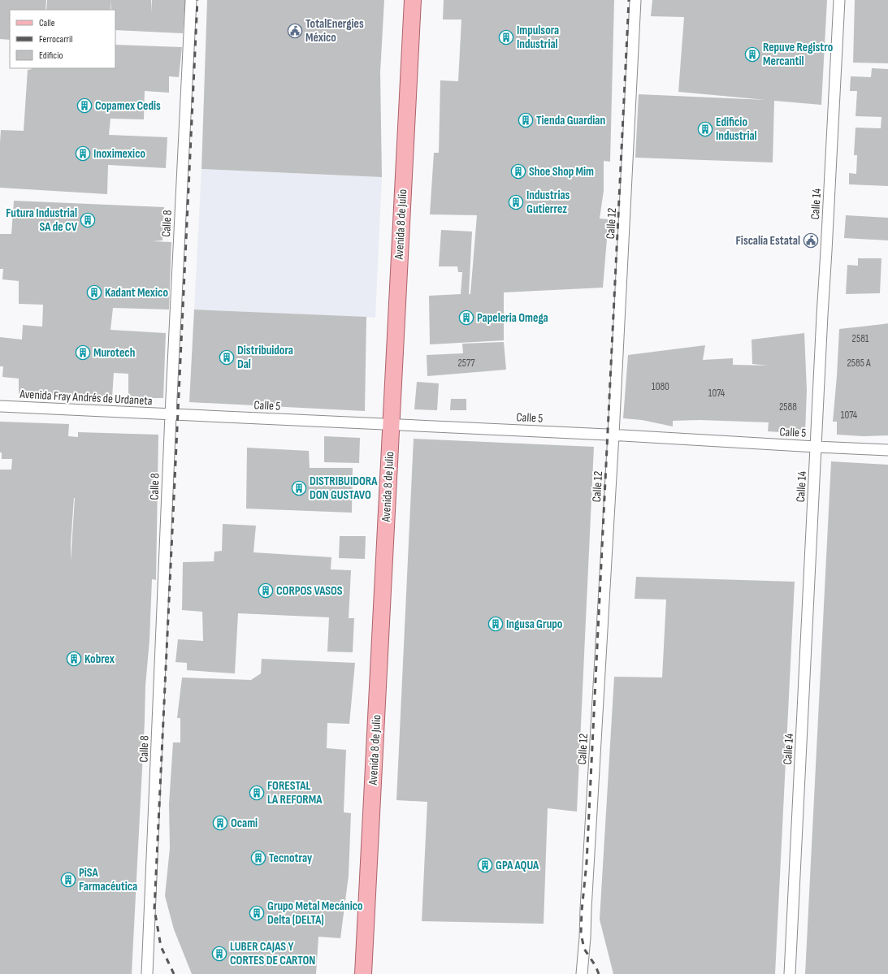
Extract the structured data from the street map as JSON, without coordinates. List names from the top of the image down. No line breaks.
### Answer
{"streets":{"main road":["Avenida 8 de Julio"],"street":["Calle 14","Calle 8","Calle 12","Avenida Fray Andrés de Urdaneta","Calle 5"]},"crossings":[["Calle 14","Calle 5"],["Calle 8","Avenida Fray Andrés de Urdaneta"],["Calle 8","Calle 5"],["Calle 12","Calle 5"],["Avenida 8 de Julio","Calle 5"],["Avenida Fray Andrés de Urdaneta","Calle 5"]],"places":{"public building":["TotalEnergies México","Fiscalía Estatal"],"building":["Impulsora Industrial","Repuve Registro Mercantil","Copamex Cedis","Tienda Guardian","Edificio Industrial","Inoximexico","Shoe Shop Mim","Industrias Gutierrez","Futura Industrial SA de CV","Kadant Mexico","Papeleria Omega","Murotech","Distribuidora Dal","DISTRIBUIDORA DON GUSTAVO","CORPOS VASOS","Ingusa Grupo","Kobrex","FORESTAL LA REFORMA","Ocami","Tecnotray","GPA AQUA","PiSA Farmacéutica","Grupo Metal Mecánico Delta (DELTA)","LUBER CAJAS Y CORTES DE CARTON"]},"house_numbers":["2581","2577","2585 A","1080","1074","2588","1074"],"legend":["Calle","Ferrocarril","Edificio"]}
